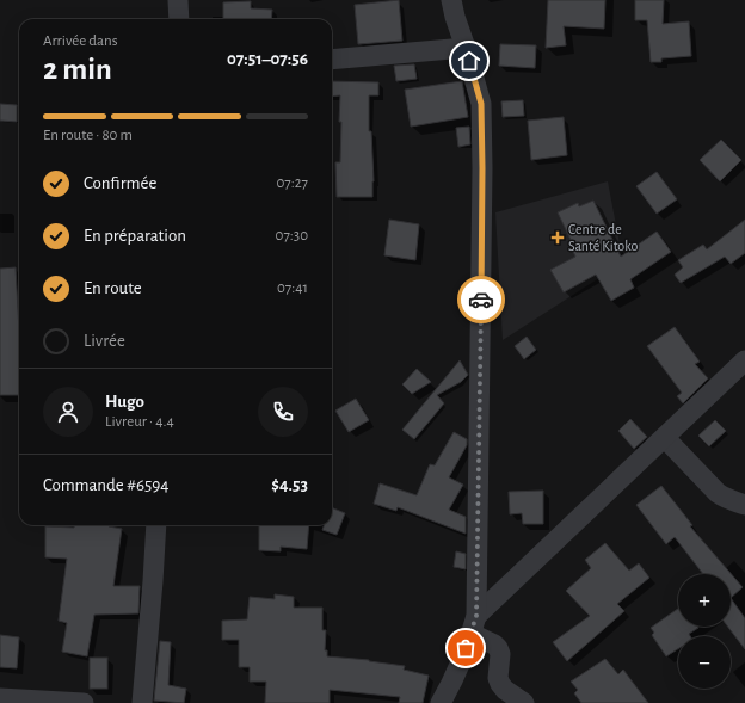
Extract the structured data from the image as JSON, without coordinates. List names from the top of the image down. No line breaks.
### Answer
{"places":{"health":["Centre de Santé Kitoko"]},"page":{"heading":["2 min","Arrivée dans","07:51–07:56"],"panel":["Hugo","Livreur · 4.4","Commande #6594","$4.53"],"bar":"En route · 80 m","list":[["Confirmée","07:27"],["En préparation","07:30"],["En route","07:41"],"Livrée"],"map_buttons":["+","−"]}}
